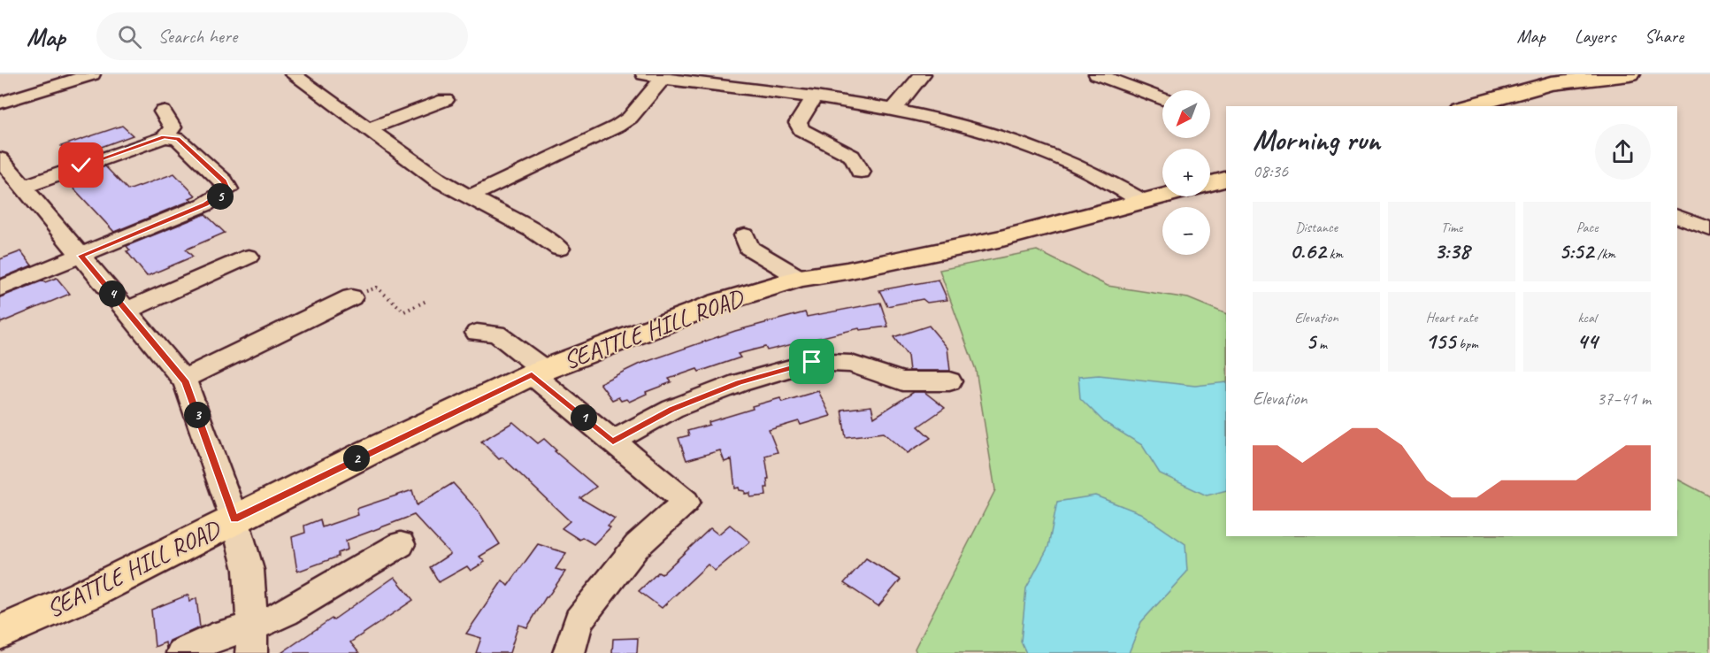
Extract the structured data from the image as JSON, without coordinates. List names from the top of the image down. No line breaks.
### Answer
{"streets":{"main road":["SEATTLE HILL ROAD"]},"north":"bottom left","page":{"header":"Map","search":"Search here","nav":["Map","Layers","Share"],"map_buttons":["+","−"],"heading":["Morning run","08:36"],"pins":["5","4","3","1","2"],"stats":[["Distance","0.62 km"],["Time","3:38"],["Pace","5:52 /km"],["Elevation","5 m"],["Heart rate","155 bpm"],["kcal","44"]],"chart":["Elevation","37–41 m"]}}
